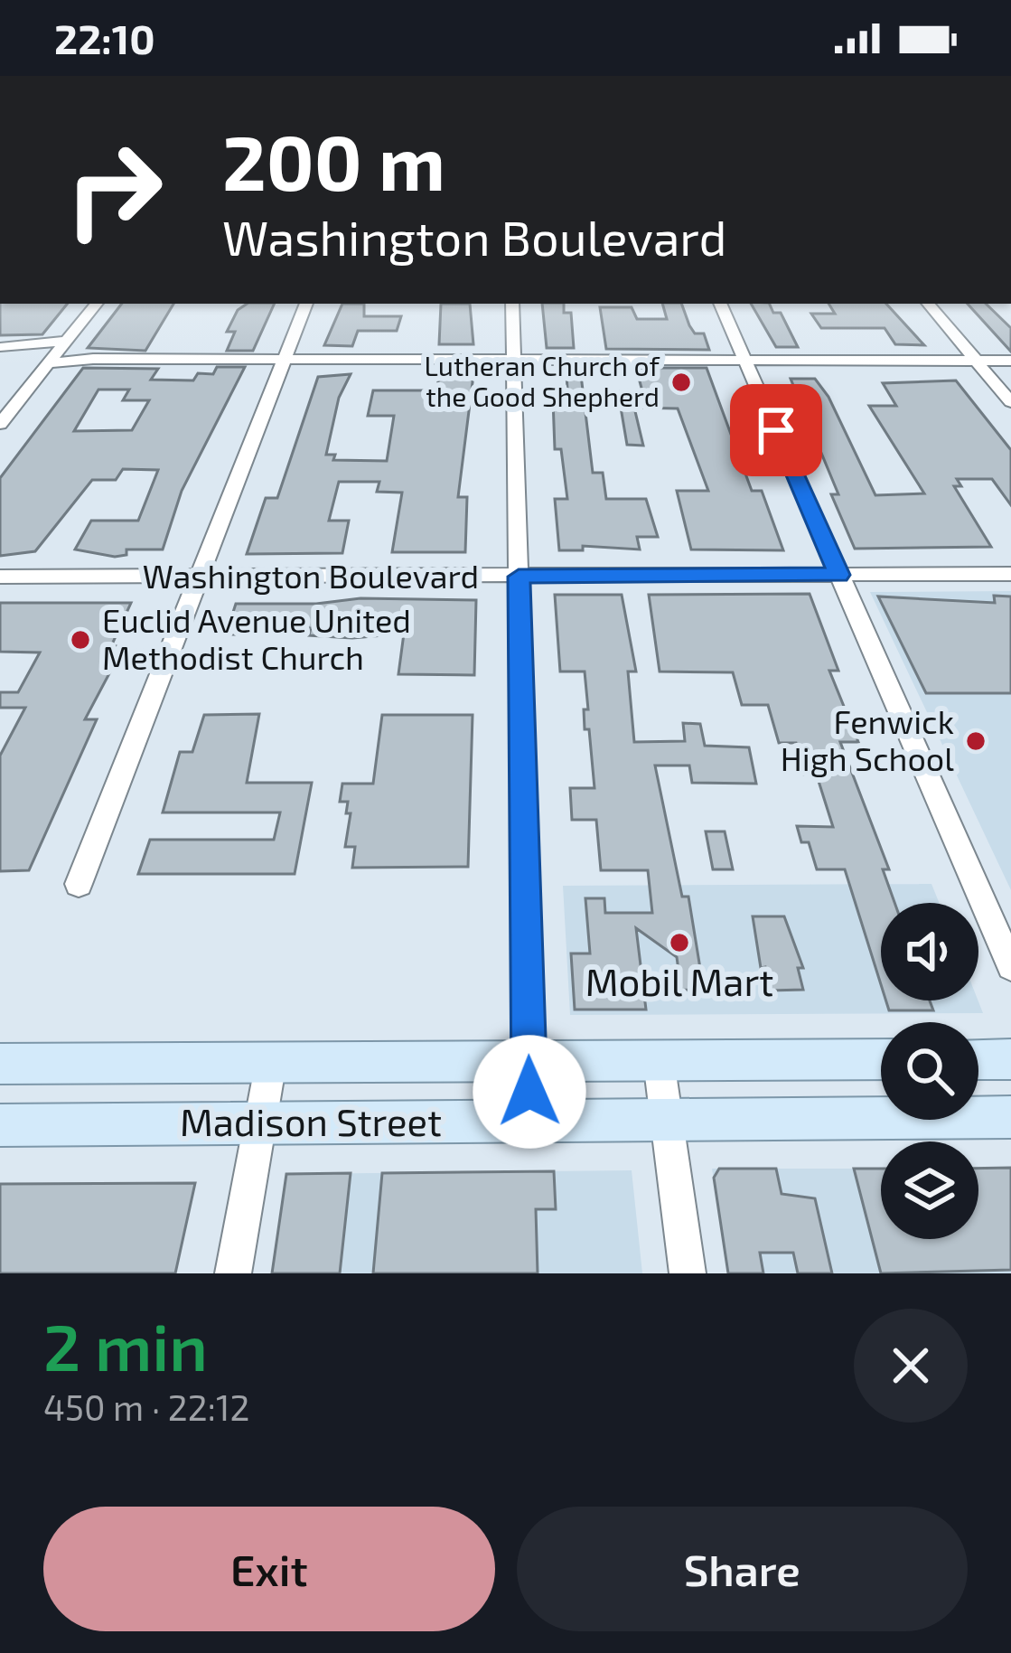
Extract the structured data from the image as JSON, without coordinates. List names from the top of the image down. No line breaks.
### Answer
{"streets":{"main road":["Madison Street"],"street":["Washington Boulevard"]},"places":["Lutheran Church of the Good Shepherd","Euclid Avenue United Methodist Church","Fenwick High School","Mobil Mart"],"page":{"status":"22:10","turn":["200 m","Washington Boulevard"],"heading":["2 min","450 m · 22:12"],"buttons":["Exit","Share"]}}
